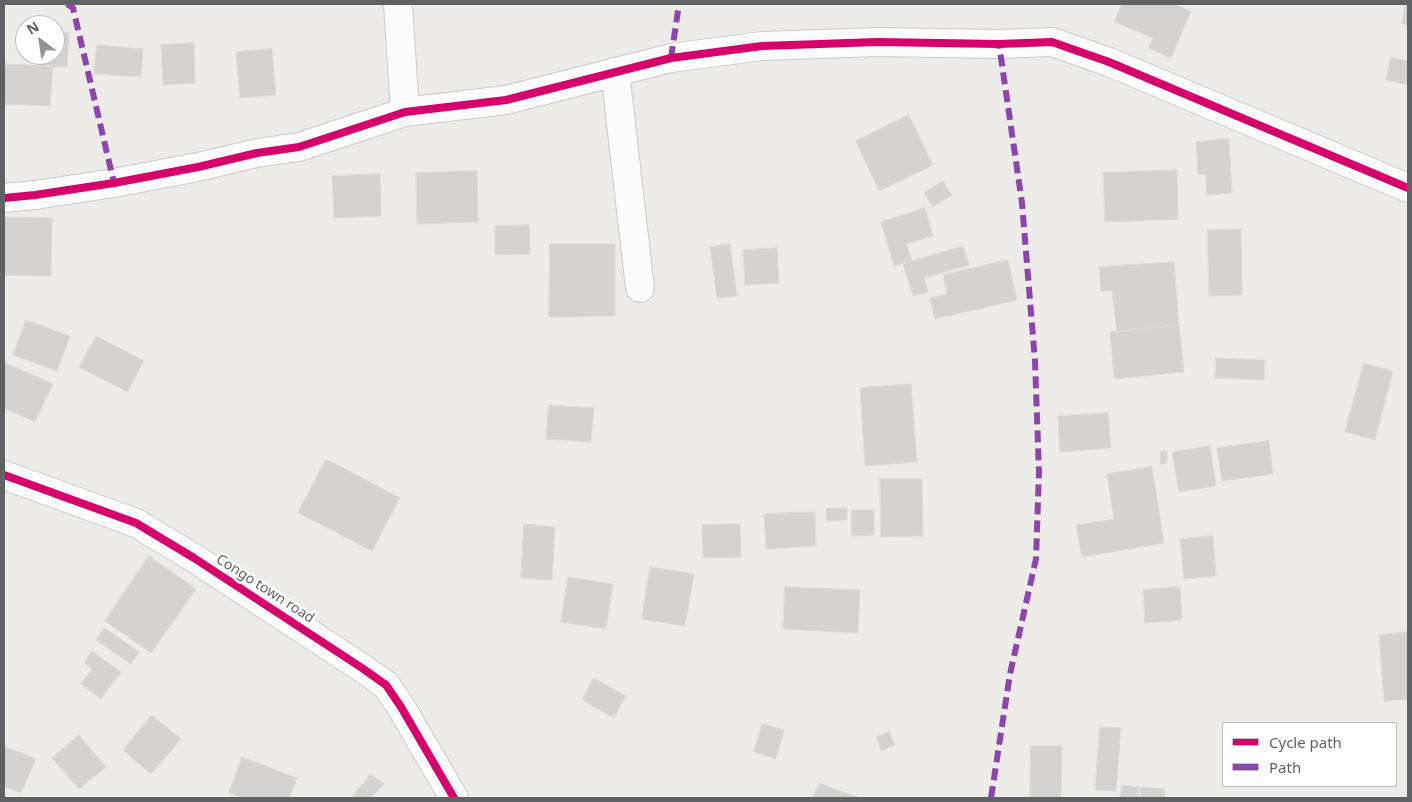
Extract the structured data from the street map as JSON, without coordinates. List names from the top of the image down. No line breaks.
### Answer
{"streets":{"street":["Congo town road"]},"legend":["Cycle path","Path"],"north":"top left"}
